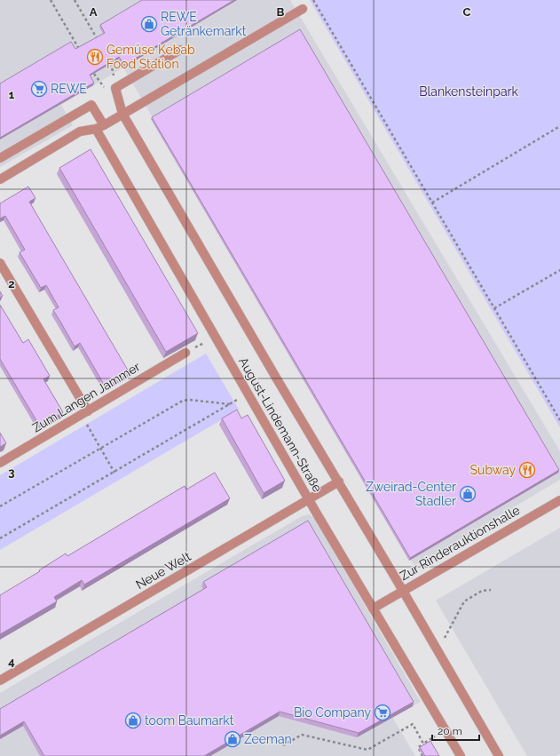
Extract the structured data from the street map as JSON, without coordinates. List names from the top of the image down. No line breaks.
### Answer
{"streets":{"street":["Zum Langen Jammer","August-Lindemann-Straße","Zur Rinderauktionshalle","Neue Welt"]},"crossings":[["August-Lindemann-Straße","Zur Rinderauktionshalle"],["August-Lindemann-Straße","Neue Welt"]],"parks":["Blankensteinpark"],"places":{"shop":["REWE Getränkemarkt","Zweirad-Center Stadler","toom Baumarkt","Zeeman"],"restaurant":["Gemüse Kebab Food Station","Subway"],"supermarket":["REWE","Bio Company"]},"scale_bar":"20 m","grid":{"columns":["A","B","C"],"rows":["1","2","3","4"]}}
